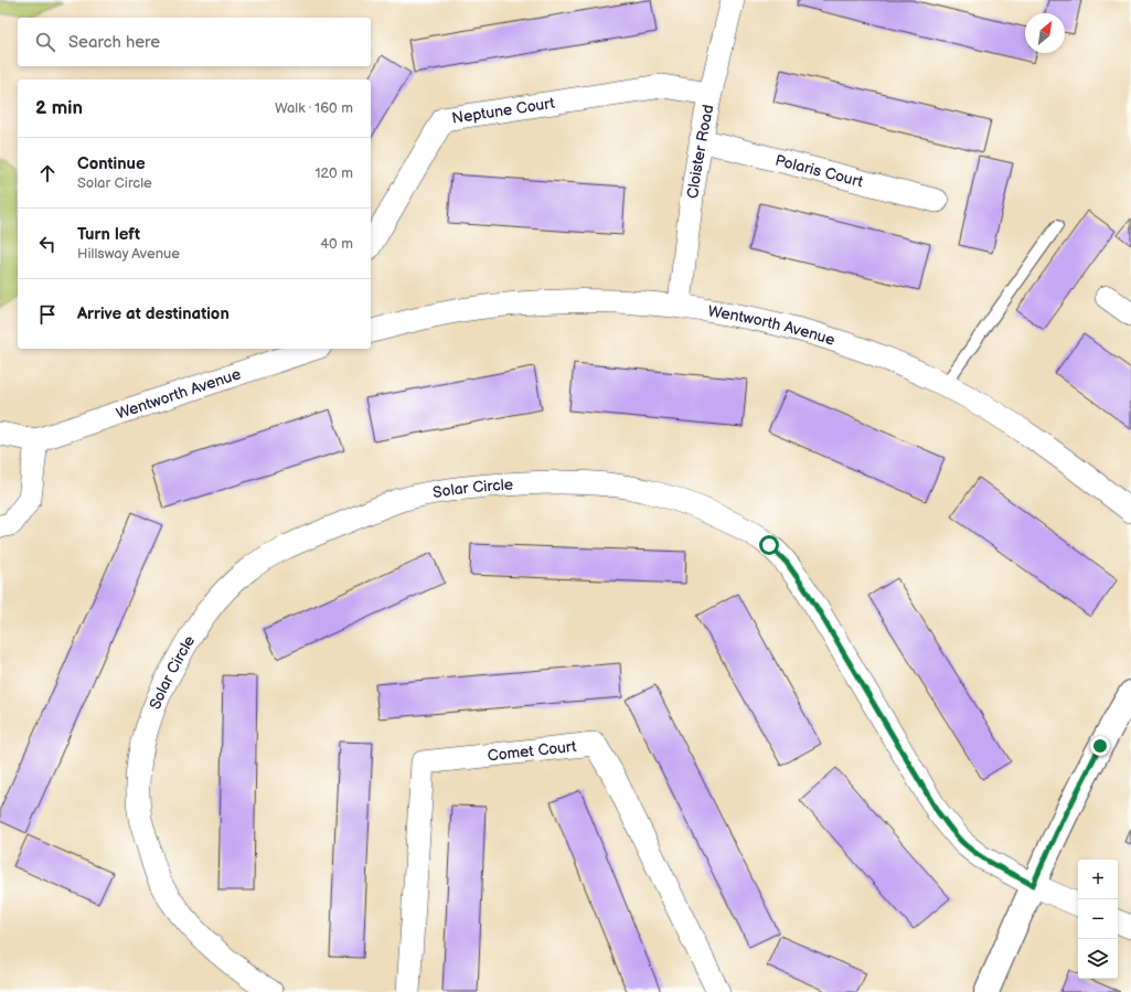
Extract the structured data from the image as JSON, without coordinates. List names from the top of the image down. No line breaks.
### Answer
{"streets":{"street":["Neptune Court","Cloister Road","Polaris Court","Wentworth Avenue","Solar Circle","Comet Court"]},"crossings":[["Neptune Court","Cloister Road"],["Cloister Road","Polaris Court"],["Cloister Road","Wentworth Avenue"]],"north":"top right","page":{"search":"Search here","heading":["2 min","Walk · 160 m"],"list":[["Continue","Solar Circle","120 m"],["Turn left","Hillsway Avenue","40 m"],"Arrive at destination"],"map_buttons":["+","−"]}}
